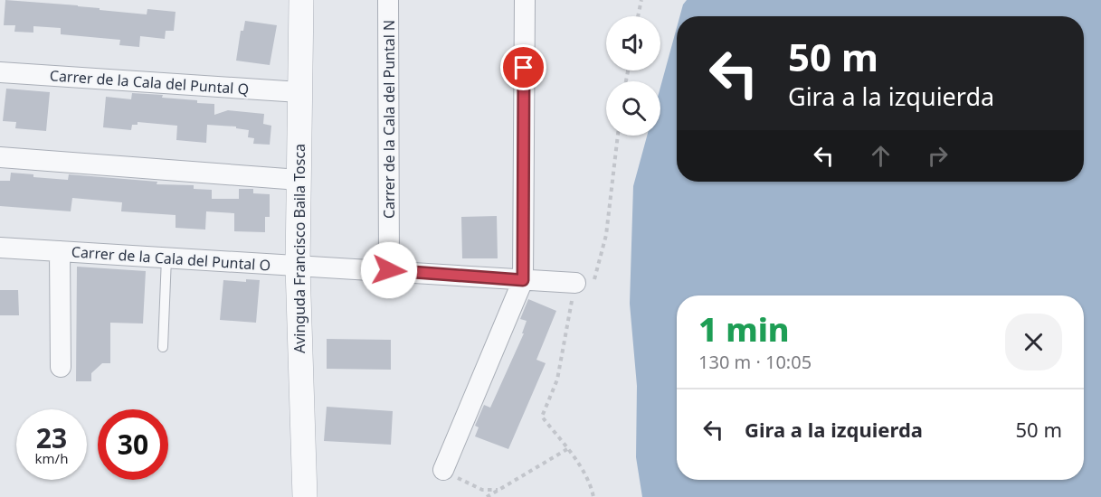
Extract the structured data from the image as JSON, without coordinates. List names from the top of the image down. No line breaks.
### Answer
{"streets":{"street":["Carrer de la Cala del Puntal Q","Carrer de la Cala del Puntal N","Avinguda Francisco Baila Tosca","Carrer de la Cala del Puntal O"]},"crossings":[["Carrer de la Cala del Puntal Q","Avinguda Francisco Baila Tosca"],["Carrer de la Cala del Puntal N","Carrer de la Cala del Puntal O"],["Avinguda Francisco Baila Tosca","Carrer de la Cala del Puntal O"]],"page":{"turn":["50 m","Gira a la izquierda"],"heading":["1 min","130 m · 10:05"],"list":[{"name":"Gira a la izquierda","value":"50 m"}],"speed":"23 km/h","limit":"30"}}
